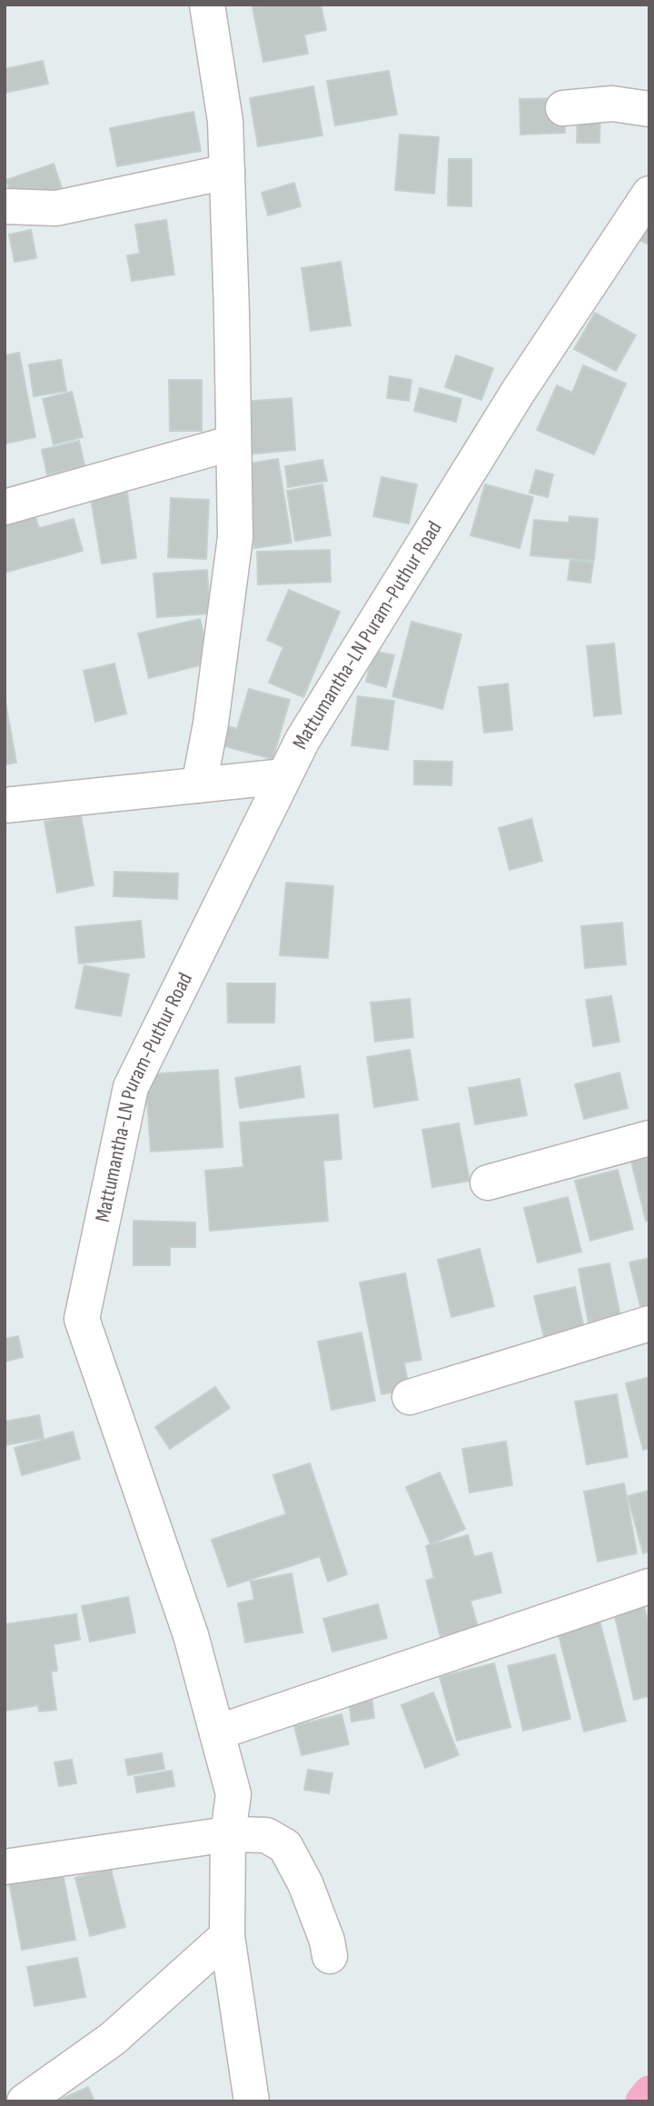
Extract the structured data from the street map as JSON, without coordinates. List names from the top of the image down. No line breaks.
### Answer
{"streets":{"street":["Mattumantha-LN Puram-Puthur Road"]}}
